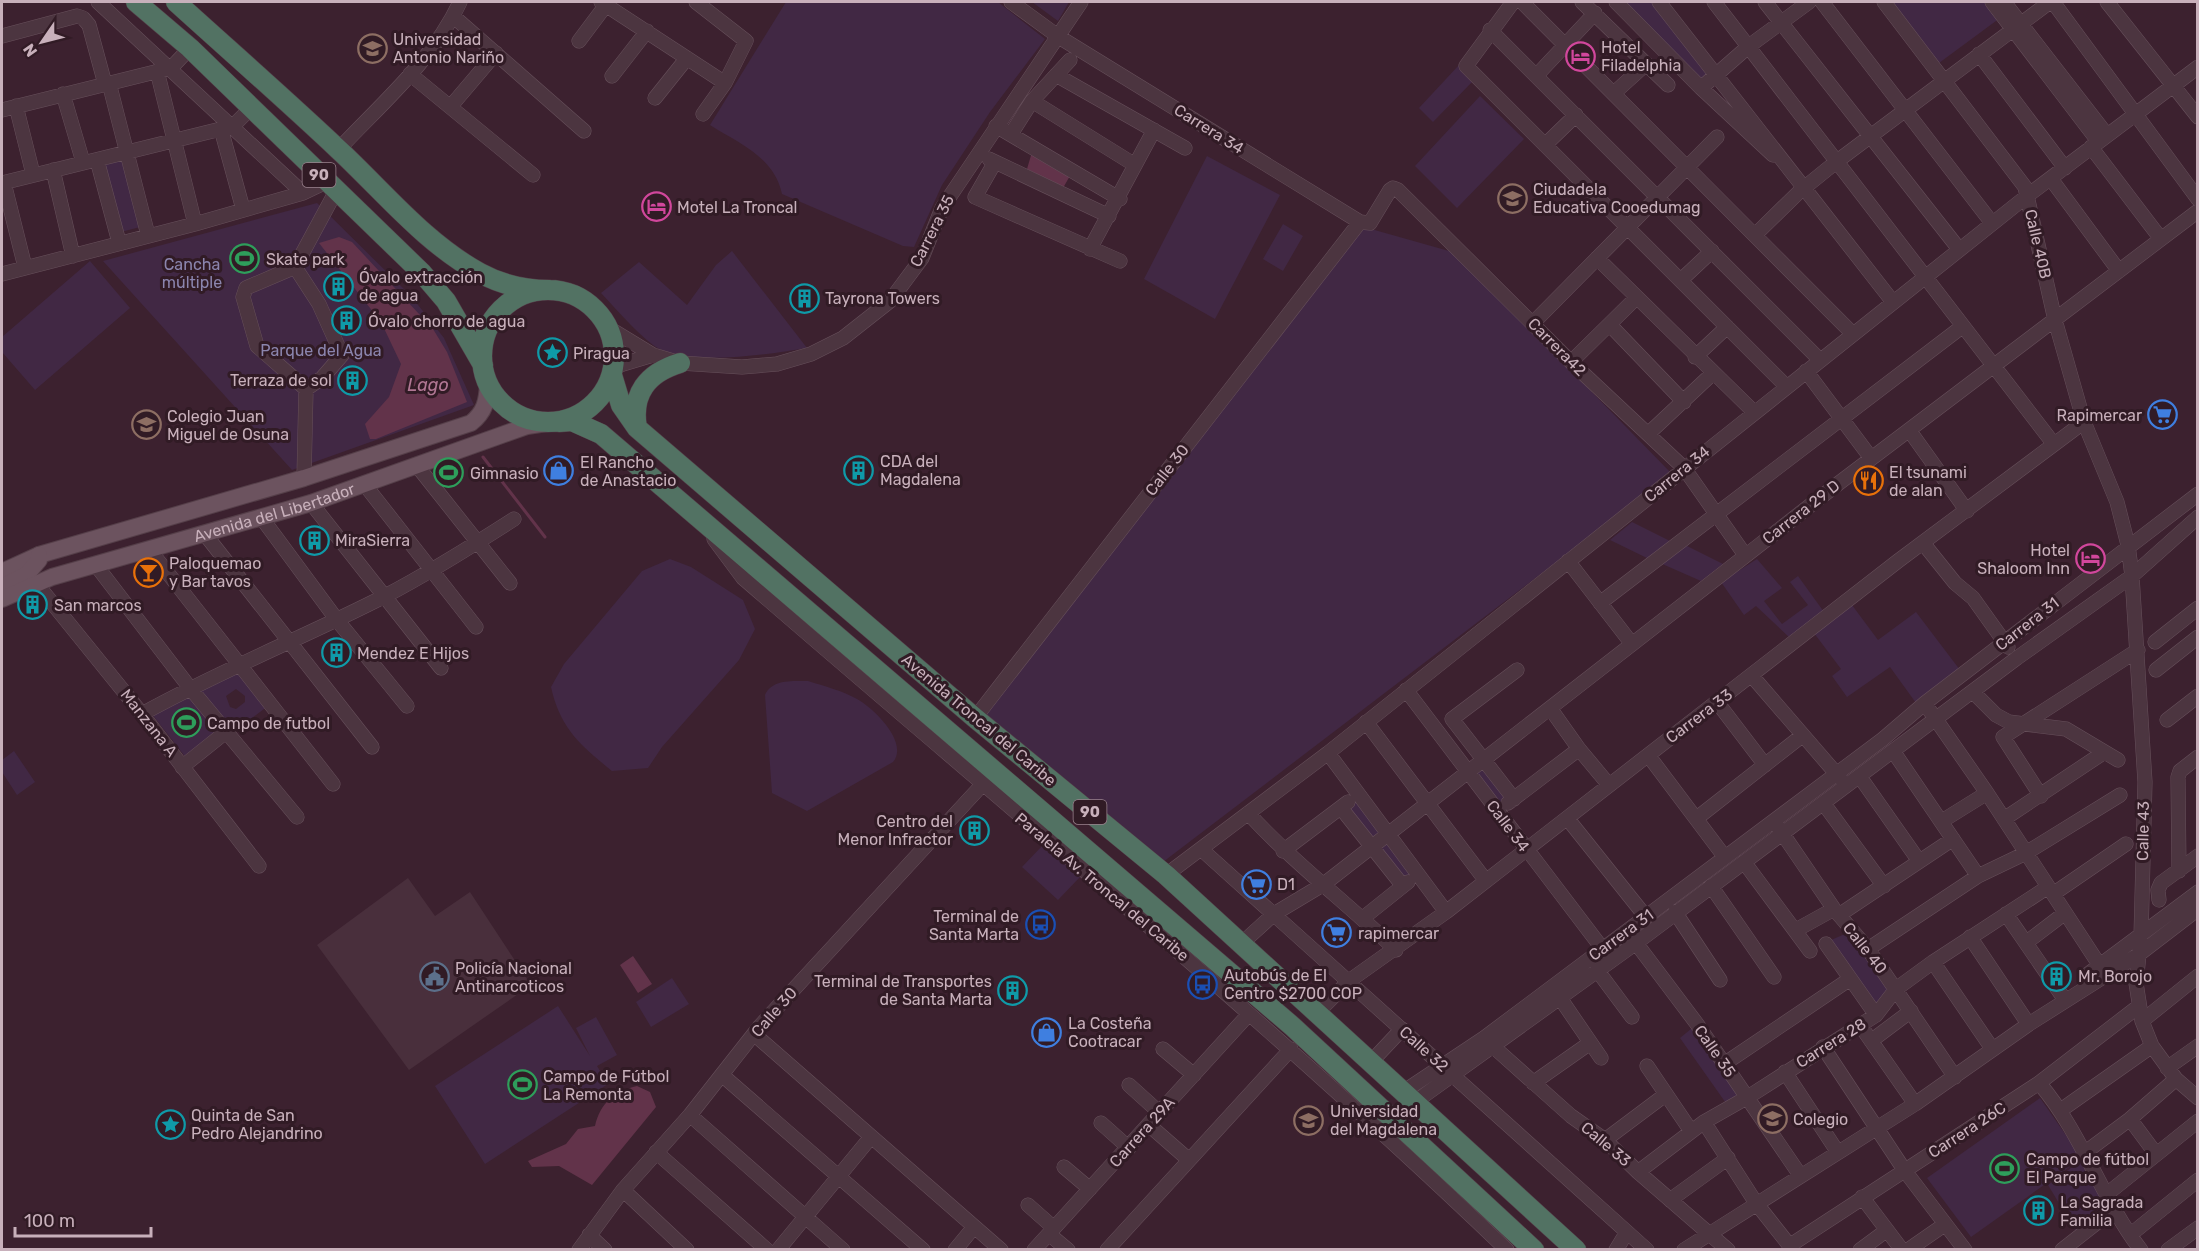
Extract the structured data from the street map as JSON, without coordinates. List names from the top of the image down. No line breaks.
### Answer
{"streets":{"highway":["90","Avenida Troncal del Caribe"],"main road":["Avenida del Libertador"],"street":["Carrera 34","Carrera 35","Calle 40B","Carrera42","Calle 30","Carrera 29 D","Carrera 31","Carrera 33","Manzana A","Calle 34","Calle 43","Paralela Av. Troncal del Caribe","Calle 40","Carrera 28","Calle 32","Calle 35","Carrera 26C","Carrera 29A","Calle 33"]},"crossings":[["Carrera 34","Carrera 35"],["Carrera 34","Calle 40B"],["Carrera 34","Carrera42"],["Carrera 34","Calle 30"],["Carrera 34","Avenida Troncal del Caribe"],["Carrera 34","Calle 34"],["Carrera 34","Calle 32"],["90","Carrera 35"],["90","Avenida del Libertador"],["90","Avenida Troncal del Caribe"],["Carrera 35","Avenida del Libertador"],["Carrera 35","Avenida Troncal del Caribe"],["Calle 40B","Carrera 29 D"],["Calle 40B","Carrera 31"],["Calle 40B","Carrera 33"],["Calle 40B","Calle 43"],["Carrera42","Calle 30"],["Carrera42","Carrera 29 D"],["Calle 30","Avenida Troncal del Caribe"],["Calle 30","Paralela Av. Troncal del Caribe"],["Avenida del Libertador","Avenida Troncal del Caribe"],["Avenida del Libertador","Manzana A"],["Carrera 29 D","Avenida Troncal del Caribe"],["Carrera 29 D","Calle 34"],["Carrera 29 D","Calle 32"],["Carrera 31","Avenida Troncal del Caribe"],["Carrera 31","Calle 34"],["Carrera 31","Calle 43"],["Carrera 31","Calle 40"],["Carrera 31","Calle 32"],["Carrera 31","Calle 35"],["Carrera 31","Calle 33"],["Carrera 33","Avenida Troncal del Caribe"],["Carrera 33","Calle 34"],["Carrera 33","Calle 32"],["Avenida Troncal del Caribe","Paralela Av. Troncal del Caribe"],["Calle 43","Carrera 26C"],["Paralela Av. Troncal del Caribe","Carrera 29A"],["Calle 40","Carrera 28"],["Carrera 28","Calle 35"],["Carrera 28","Calle 33"]],"water":["Lago"],"parks":["Cancha múltiple","Parque del Agua"],"places":{"school or university":["Universidad Antonio Nariño","Ciudadela Educativa Cooedumag","Colegio Juan Miguel de Osuna","Colegio","Universidad del Magdalena"],"hotel":["Hotel Filadelphia","Motel La Troncal","Hotel Shaloom Inn"],"sports":["Skate park","Gimnasio","Campo de futbol","Campo de Fútbol La Remonta","Campo de fútbol El Parque"],"building":["Óvalo extracción de agua","Tayrona Towers","Óvalo chorro de agua","Terraza de sol","CDA del Magdalena","MiraSierra","San marcos","Mendez E Hijos","Centro del Menor Infractor","Mr. Borojo","Terminal de Transportes de Santa Marta","La Sagrada Familia"],"place":["Piragua","Quinta de San Pedro Alejandrino"],"supermarket":["Rapimercar","D1","rapimercar"],"shop":["El Rancho de Anastacio","La Costeña Cootracar"],"restaurant":["El tsunami de alan"],"bar":["Paloquemao y Bar tavos"],"bus stop":["Terminal de Santa Marta","Autobús de El Centro $2700 COP"],"public building":["Policía Nacional Antinarcoticos"]},"scale_bar":"100 m","north":"bottom left"}
